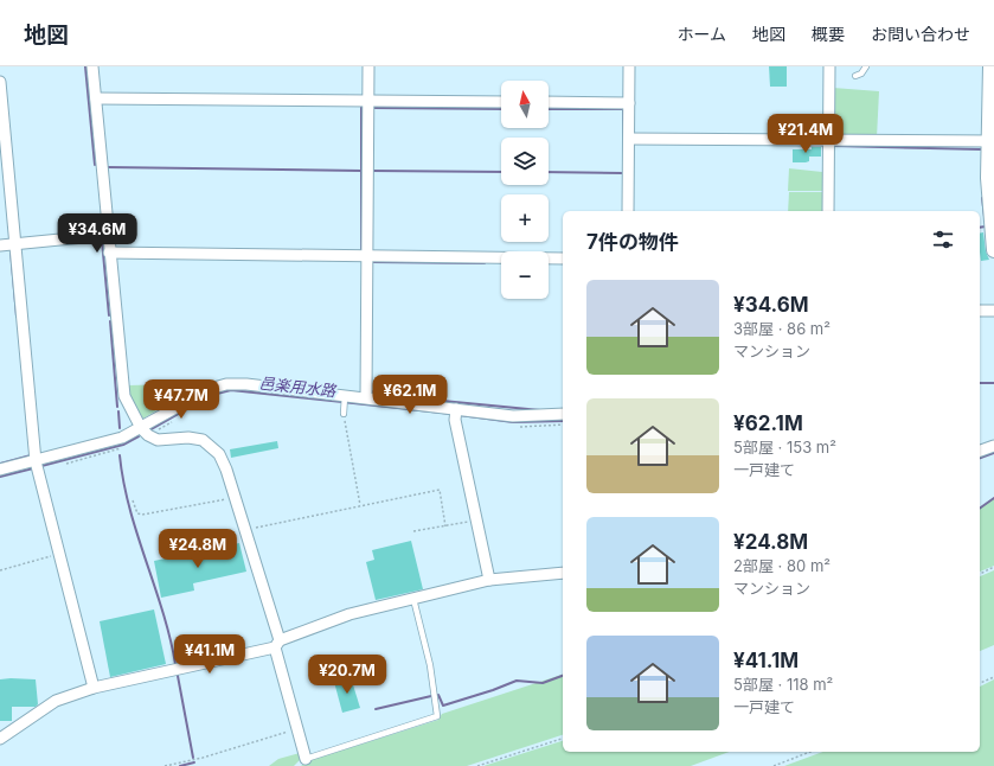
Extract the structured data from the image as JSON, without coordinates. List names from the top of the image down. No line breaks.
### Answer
{"water":["邑楽用水路"],"north":"top","page":{"header":"地図","nav":["ホーム","地図","概要","お問い合わせ"],"map_buttons":["+","−"],"price":["¥21.4M","¥34.6M","¥62.1M","¥47.7M","¥24.8M","¥41.1M","¥20.7M"],"heading":"7件の物件","list":[{"name":"¥34.6M","note":"3部屋 · 86 m² · マンション"},{"name":"¥62.1M","note":"5部屋 · 153 m² · 一戸建て"},{"name":"¥24.8M","note":"2部屋 · 80 m² · マンション"},{"name":"¥41.1M","note":"5部屋 · 118 m² · 一戸建て"}]}}
